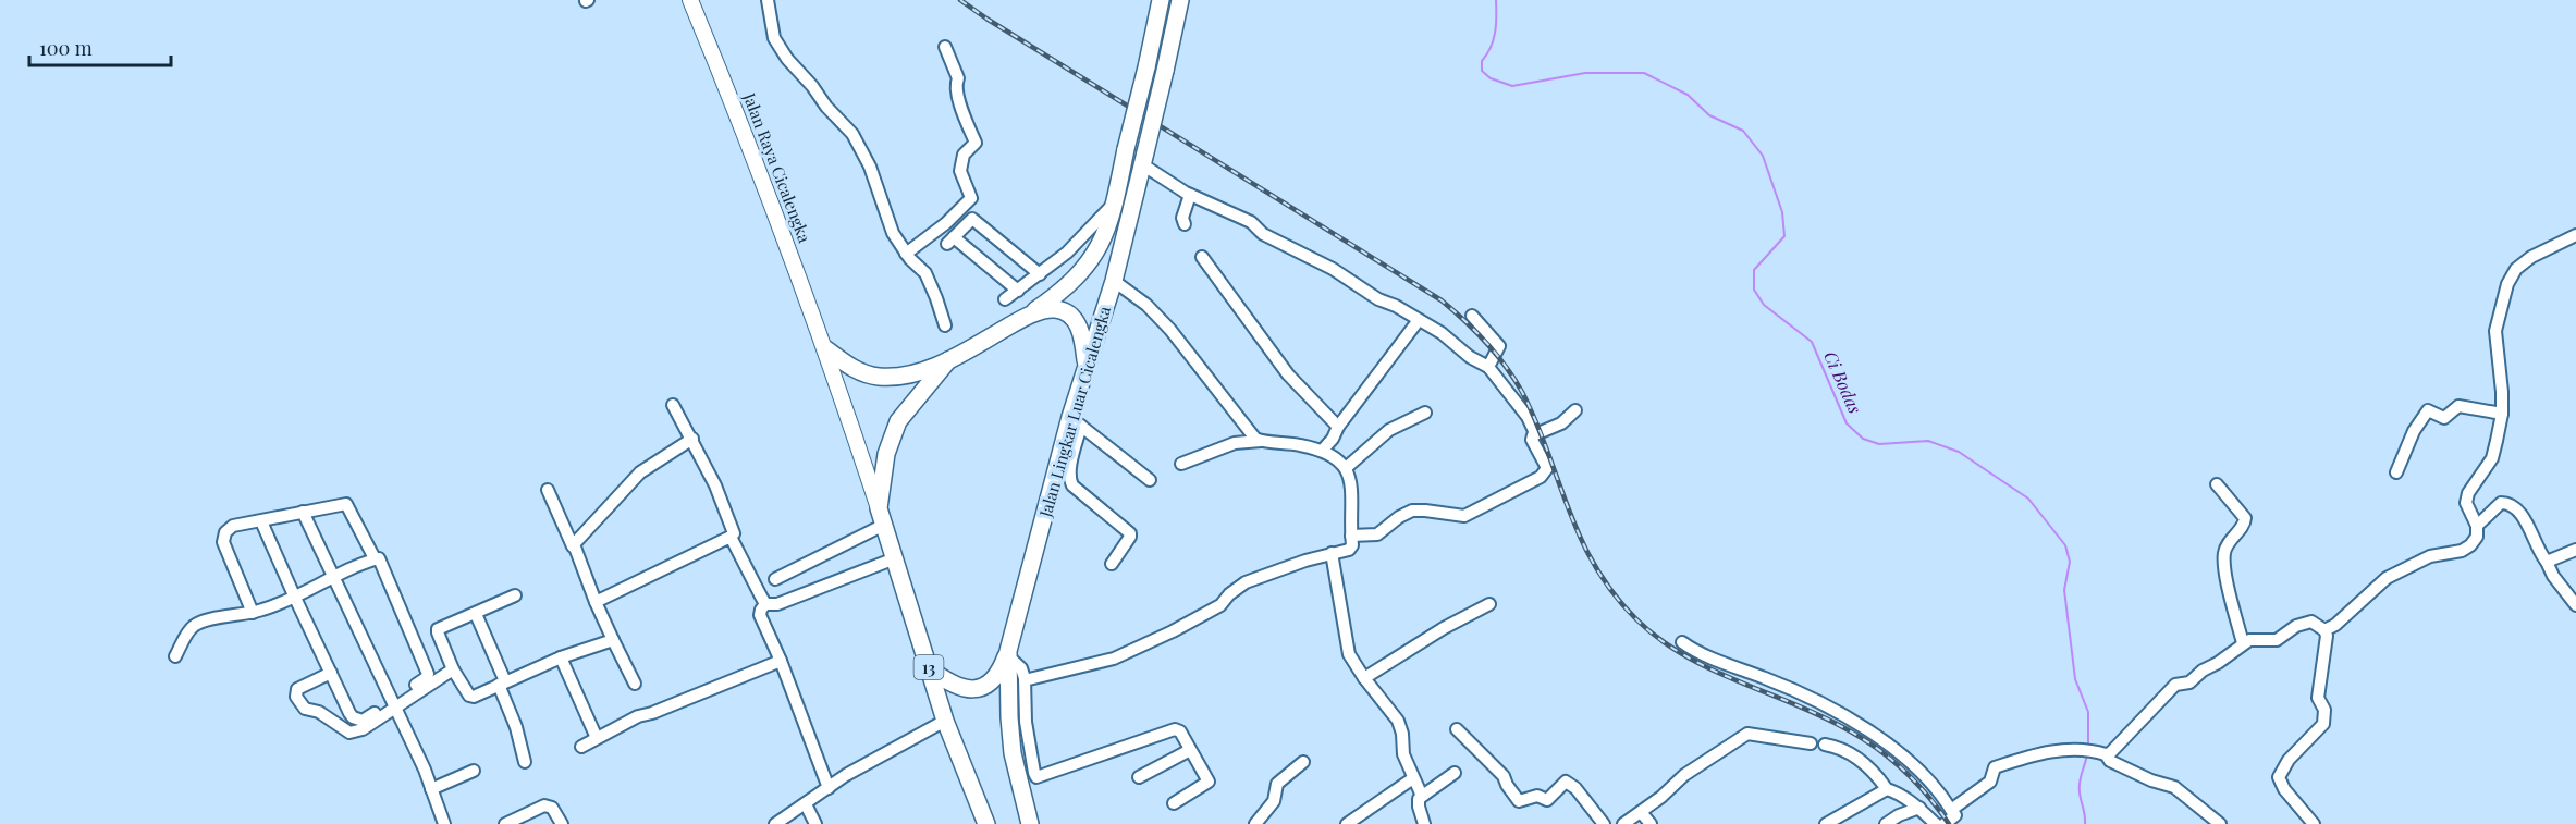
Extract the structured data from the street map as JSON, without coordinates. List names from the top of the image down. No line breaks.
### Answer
{"streets":{"highway":["Jalan Lingkar Luar Cicalengka","13"],"main road":["Jalan Raya Cicalengka"]},"crossings":[["Jalan Raya Cicalengka","13"]],"water":["Ci Bodas"],"scale_bar":"100 m"}
